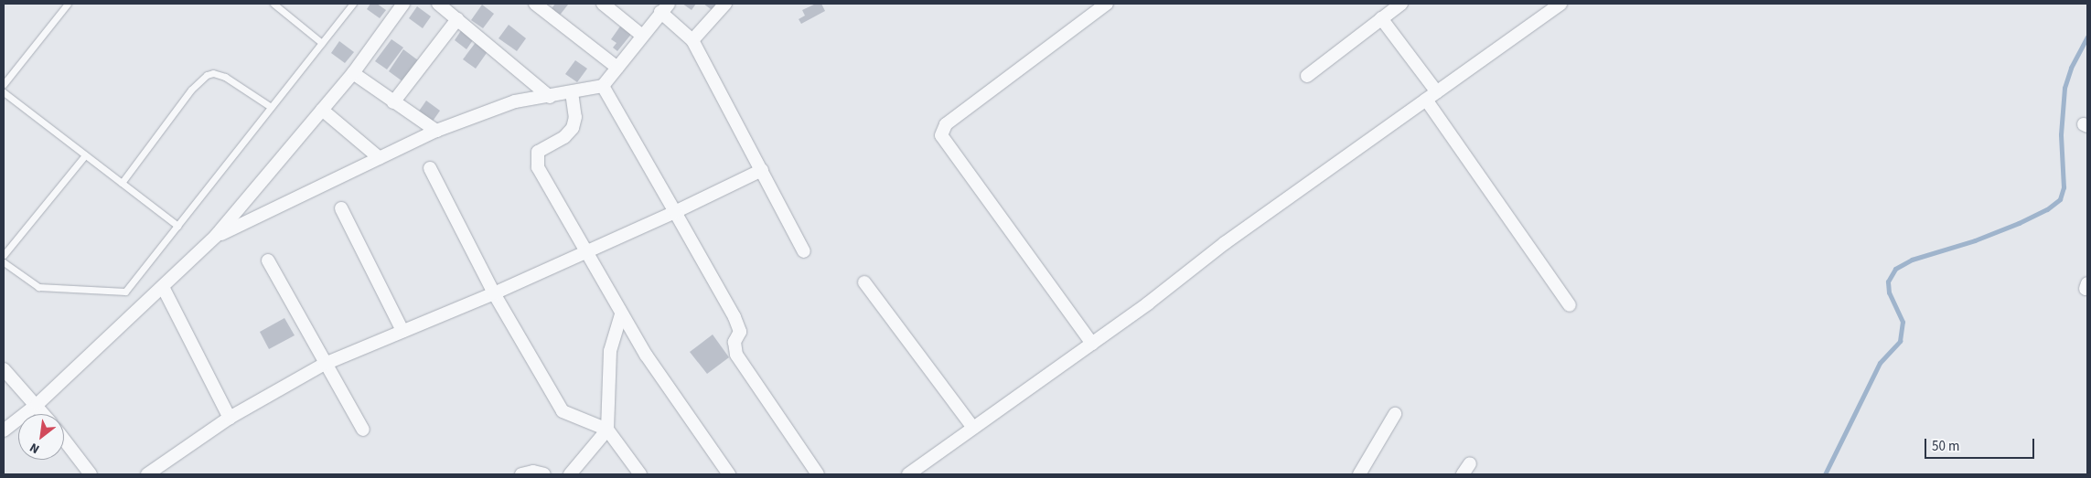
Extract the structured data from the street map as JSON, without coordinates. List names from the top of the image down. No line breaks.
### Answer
{"scale_bar":"50 m","north":"bottom left"}
